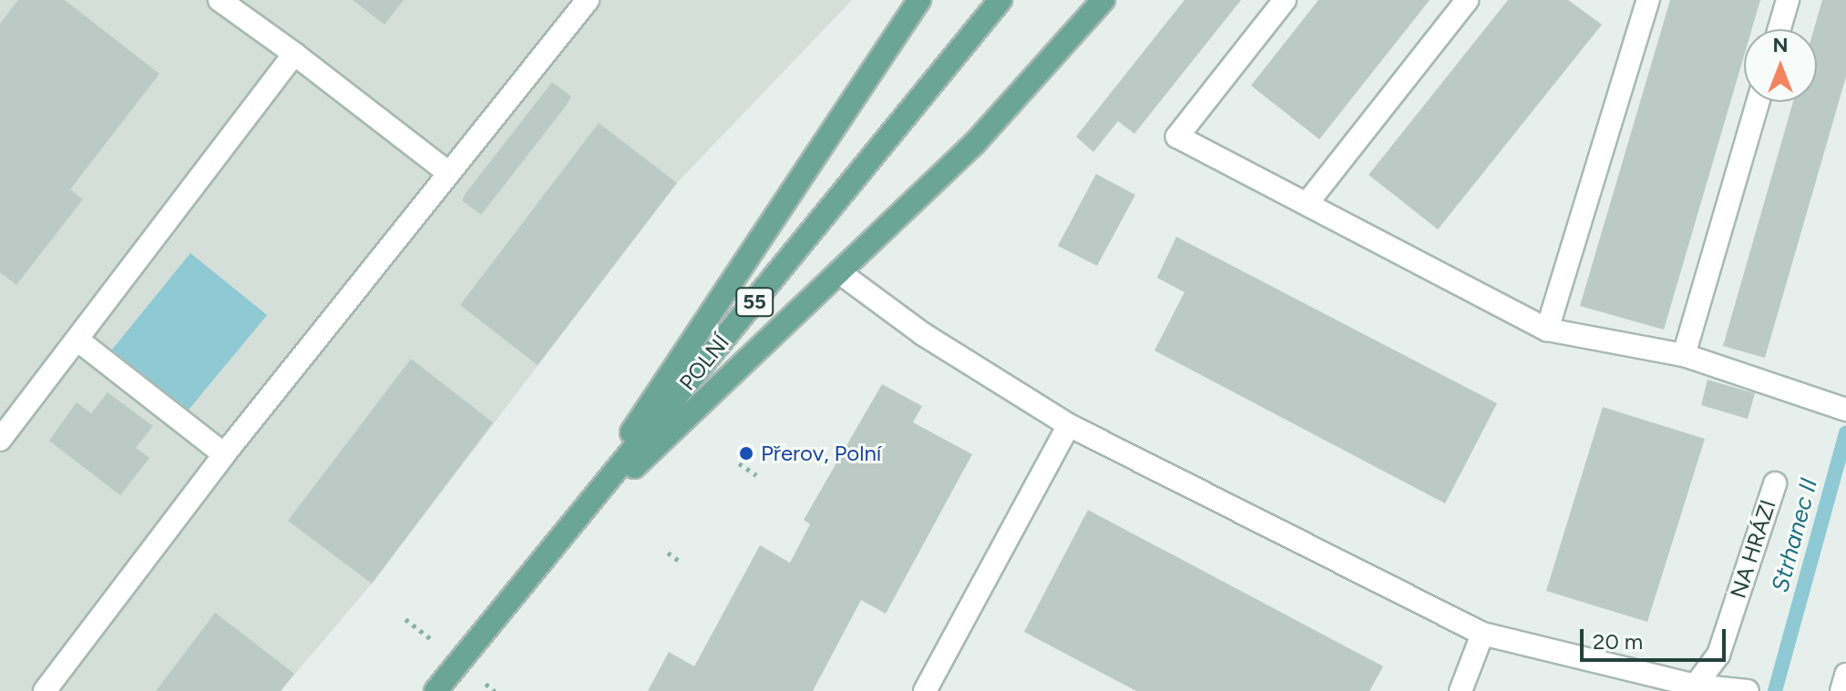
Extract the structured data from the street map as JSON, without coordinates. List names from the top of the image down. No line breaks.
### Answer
{"streets":{"main road":["55","POLNÍ"],"street":["NA HRÁZI"]},"water":["Strhanec II"],"places":["Přerov, Polní"],"scale_bar":"20 m","north":"top"}
